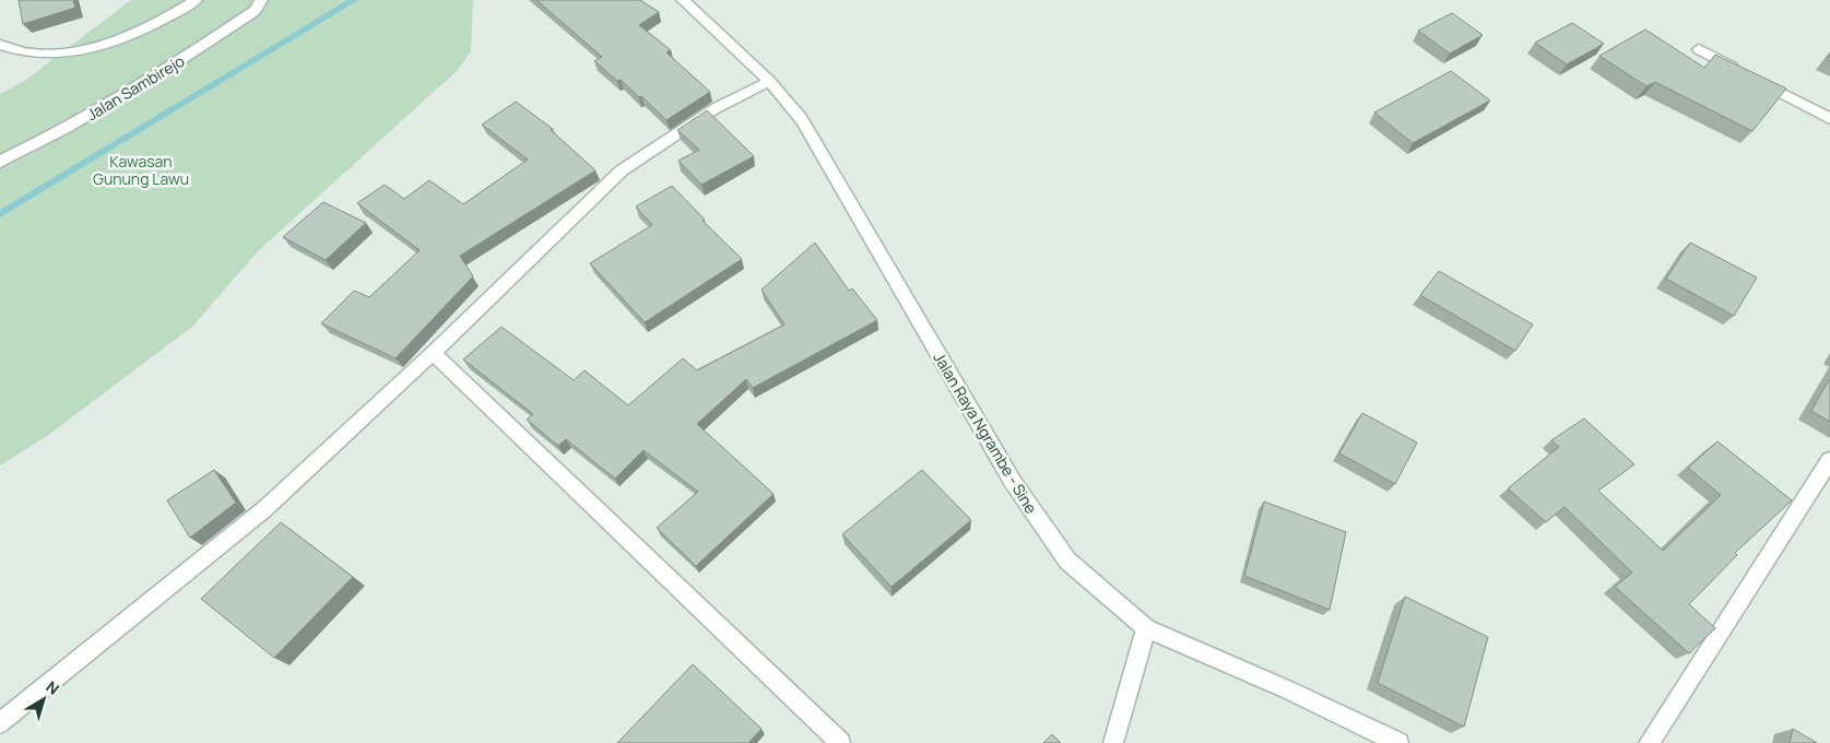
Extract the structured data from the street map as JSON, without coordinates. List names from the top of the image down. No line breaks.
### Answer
{"streets":{"street":["Jalan Sambirejo","Jalan Raya Ngrambe - Sine"]},"parks":["Kawasan Gunung Lawu"],"north":"top right"}
